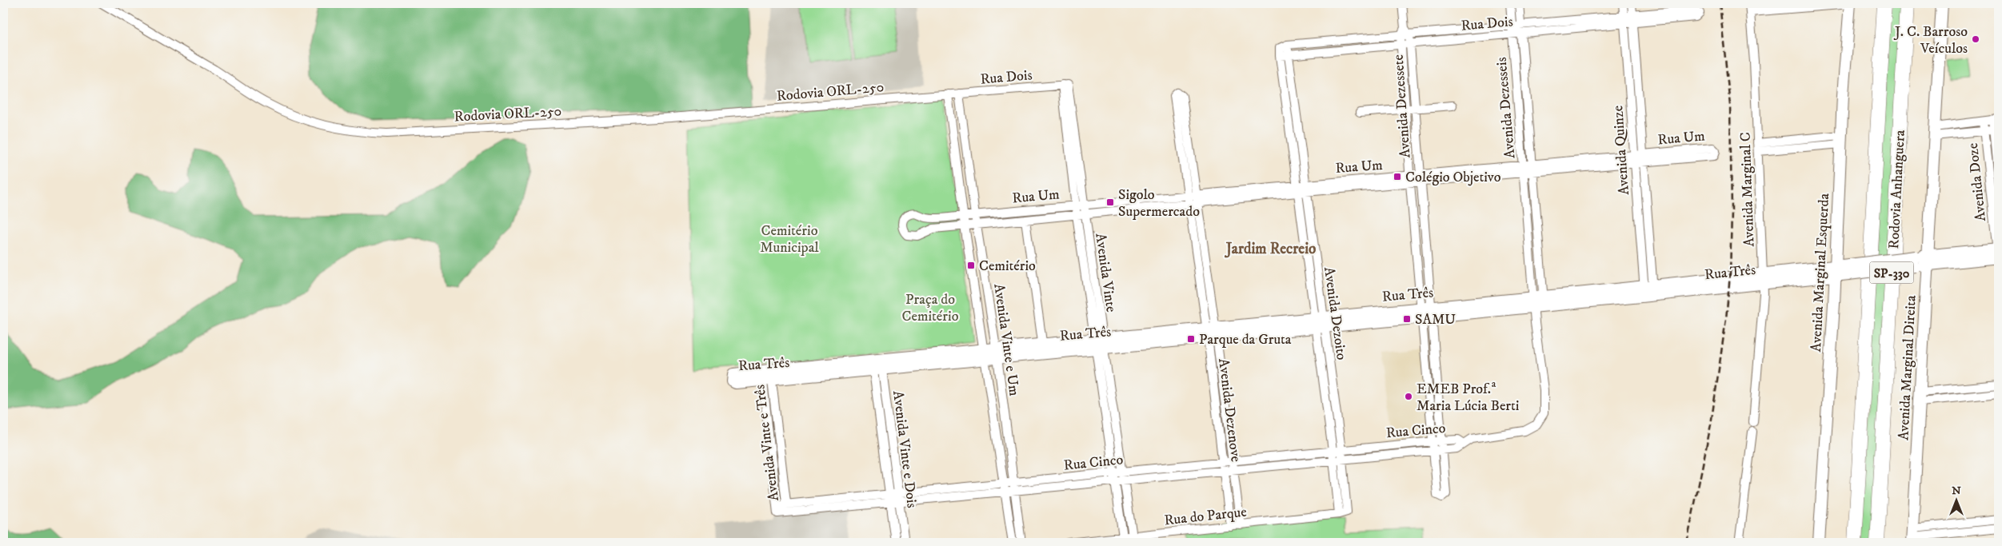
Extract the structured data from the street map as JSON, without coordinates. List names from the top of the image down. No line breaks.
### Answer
{"streets":{"highway":["Rodovia Anhanguera","SP-330"],"main road":["Rua Três","Avenida Marginal Esquerda","Avenida Marginal Direita"],"street":["Rua Dois","Rodovia ORL-250","Avenida Dezessete","Avenida Dezesseis","Rua Um","Avenida Quinze","Avenida Doze","Avenida Marginal C","Avenida Vinte","Avenida Dezoito","Avenida Vinte e Um","Avenida Dezenove","Rua Cinco","Avenida Vinte e Três","Avenida Vinte e Dois","Rua do Parque"]},"crossings":[["Rua Dois","Rodovia ORL-250"],["Rua Dois","Avenida Dezessete"],["Rua Dois","Avenida Dezesseis"],["Rua Dois","Avenida Quinze"],["Rua Dois","Avenida Vinte"],["Rua Dois","Avenida Dezoito"],["Rua Dois","Avenida Vinte e Um"],["Rodovia ORL-250","Avenida Vinte e Um"],["Avenida Dezessete","Rua Um"],["Avenida Dezessete","Rua Três"],["Avenida Dezessete","Rua Cinco"],["Avenida Dezesseis","Rua Um"],["Avenida Dezesseis","Rua Três"],["Avenida Dezesseis","Rua Cinco"],["Rua Um","Avenida Quinze"],["Rua Um","Avenida Vinte"],["Rua Um","Avenida Dezoito"],["Rua Um","Avenida Vinte e Um"],["Rua Um","Avenida Dezenove"],["Avenida Quinze","Rua Três"],["Avenida Doze","Rua Três"],["Avenida Marginal C","Rua Três"],["Rua Três","Avenida Vinte"],["Rua Três","Avenida Marginal Esquerda"],["Rua Três","Avenida Dezoito"],["Rua Três","Avenida Vinte e Um"],["Rua Três","Avenida Marginal Direita"],["Rua Três","Avenida Dezenove"],["Rua Três","Avenida Vinte e Três"],["Rua Três","Avenida Vinte e Dois"],["Avenida Vinte","Rua Cinco"],["Avenida Vinte","Rua do Parque"],["Avenida Dezoito","Rua Cinco"],["Avenida Dezoito","Rua do Parque"],["Avenida Vinte e Um","Rua Cinco"],["Avenida Dezenove","Rua Cinco"],["Avenida Dezenove","Rua do Parque"],["Rua Cinco","Avenida Vinte e Três"],["Rua Cinco","Avenida Vinte e Dois"]],"districts":["Jardim Recreio"],"parks":["Cemitério Municipal","Praça do Cemitério"],"places":{"other":["J. C. Barroso Veículos","EMEB Prof.ª Maria Lúcia Berti"],"transit":["Colégio Objetivo","Sigolo Supermercado","Cemitério","SAMU","Parque da Gruta"]},"north":"top"}
